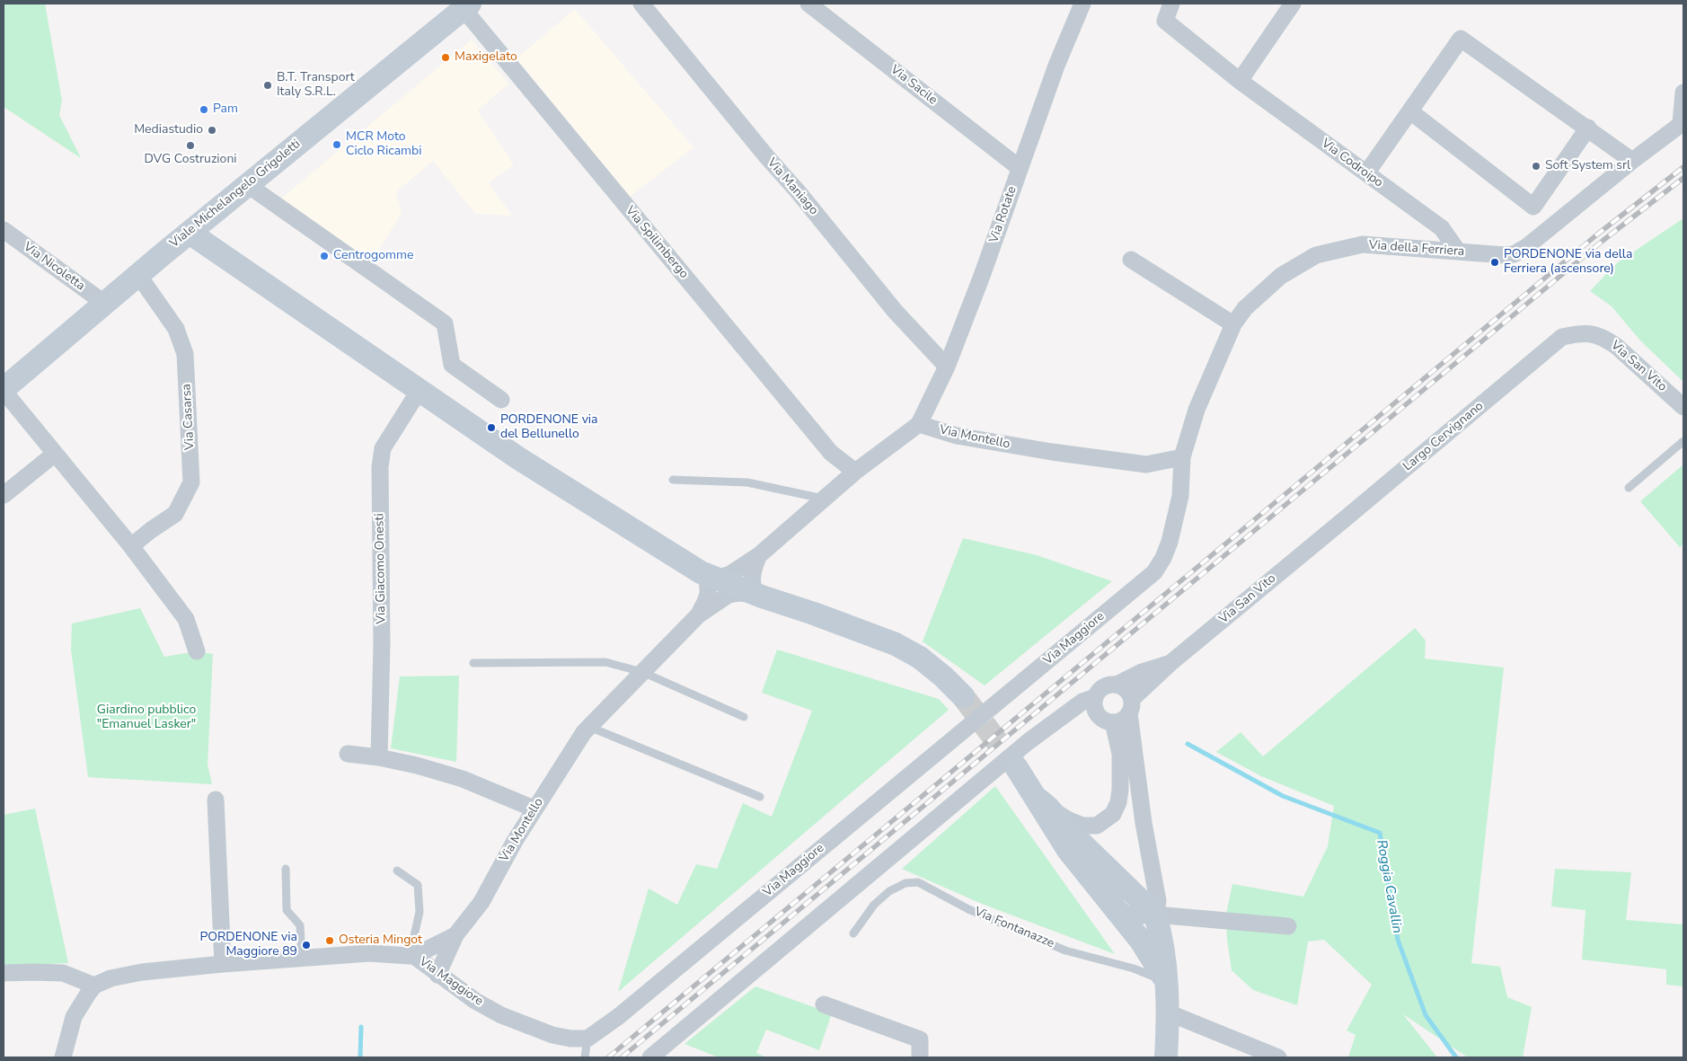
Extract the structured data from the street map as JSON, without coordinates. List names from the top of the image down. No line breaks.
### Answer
{"streets":{"street":["Via Sacile","Via Codroipo","Via Maniago","Viale Michelangelo Grigoletti","Via Rotate","Via Spilimbergo","Via della Ferriera","Via Nicoletta","Via San Vito","Via Casarsa","Largo Cervignano","Via Montello","Via Giacomo Onesti","Via Maggiore"],"lane":["Via Fontanazze"]},"crossings":[["Via Sacile","Via Rotate"],["Via Codroipo","Via della Ferriera"],["Via Maniago","Via Rotate"],["Viale Michelangelo Grigoletti","Via Spilimbergo"],["Viale Michelangelo Grigoletti","Via Nicoletta"],["Viale Michelangelo Grigoletti","Via Casarsa"],["Via Rotate","Via Montello"],["Via della Ferriera","Via Montello"],["Via della Ferriera","Via Maggiore"],["Via San Vito","Largo Cervignano"],["Via Montello","Via Maggiore"]],"water":["Roggia Cavallin"],"parks":["Giardino pubblico \"Emanuel Lasker\""],"places":["Maxigelato","B.T. Transport Italy S.R.L.","Pam","Mediastudio","MCR Moto Ciclo Ricambi","DVG Costruzioni","Soft System srl","Centrogomme","PORDENONE via della Ferriera (ascensore)","PORDENONE via del Bellunello","Osteria Mingot","PORDENONE via Maggiore 89"]}
